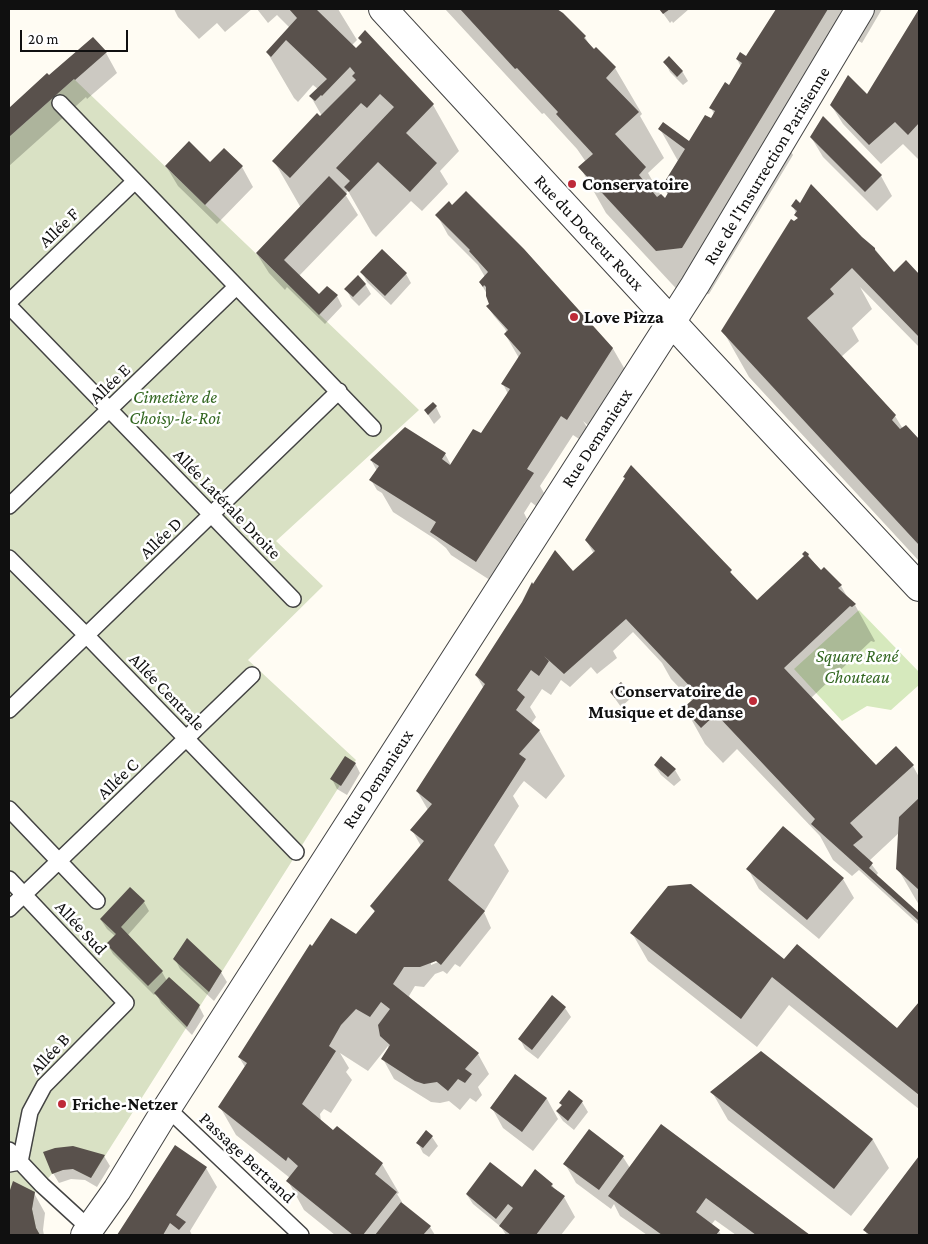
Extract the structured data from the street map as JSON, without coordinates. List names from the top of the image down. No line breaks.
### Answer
{"streets":{"street":["Rue de l'Insurrection Parisienne","Rue du Docteur Roux","Rue Demanieux"],"lane":["Allée F","Allée E","Allée Latérale Droite","Allée D","Allée Centrale","Allée C","Allée Sud","Allée B","Passage Bertrand"]},"crossings":[["Rue de l'Insurrection Parisienne","Rue du Docteur Roux"],["Rue de l'Insurrection Parisienne","Rue Demanieux"],["Allée F","Allée Latérale Droite"],["Rue du Docteur Roux","Rue Demanieux"],["Allée E","Allée Latérale Droite"],["Rue Demanieux","Passage Bertrand"],["Allée Latérale Droite","Allée D"],["Allée D","Allée Centrale"],["Allée Centrale","Allée C"],["Allée C","Allée Sud"],["Allée Sud","Allée B"]],"parks":["Cimetière de Choisy-le-Roi","Square René Chouteau"],"places":["Conservatoire","Love Pizza","Conservatoire de Musique et de danse","Friche-Netzer"],"scale_bar":"20 m"}
